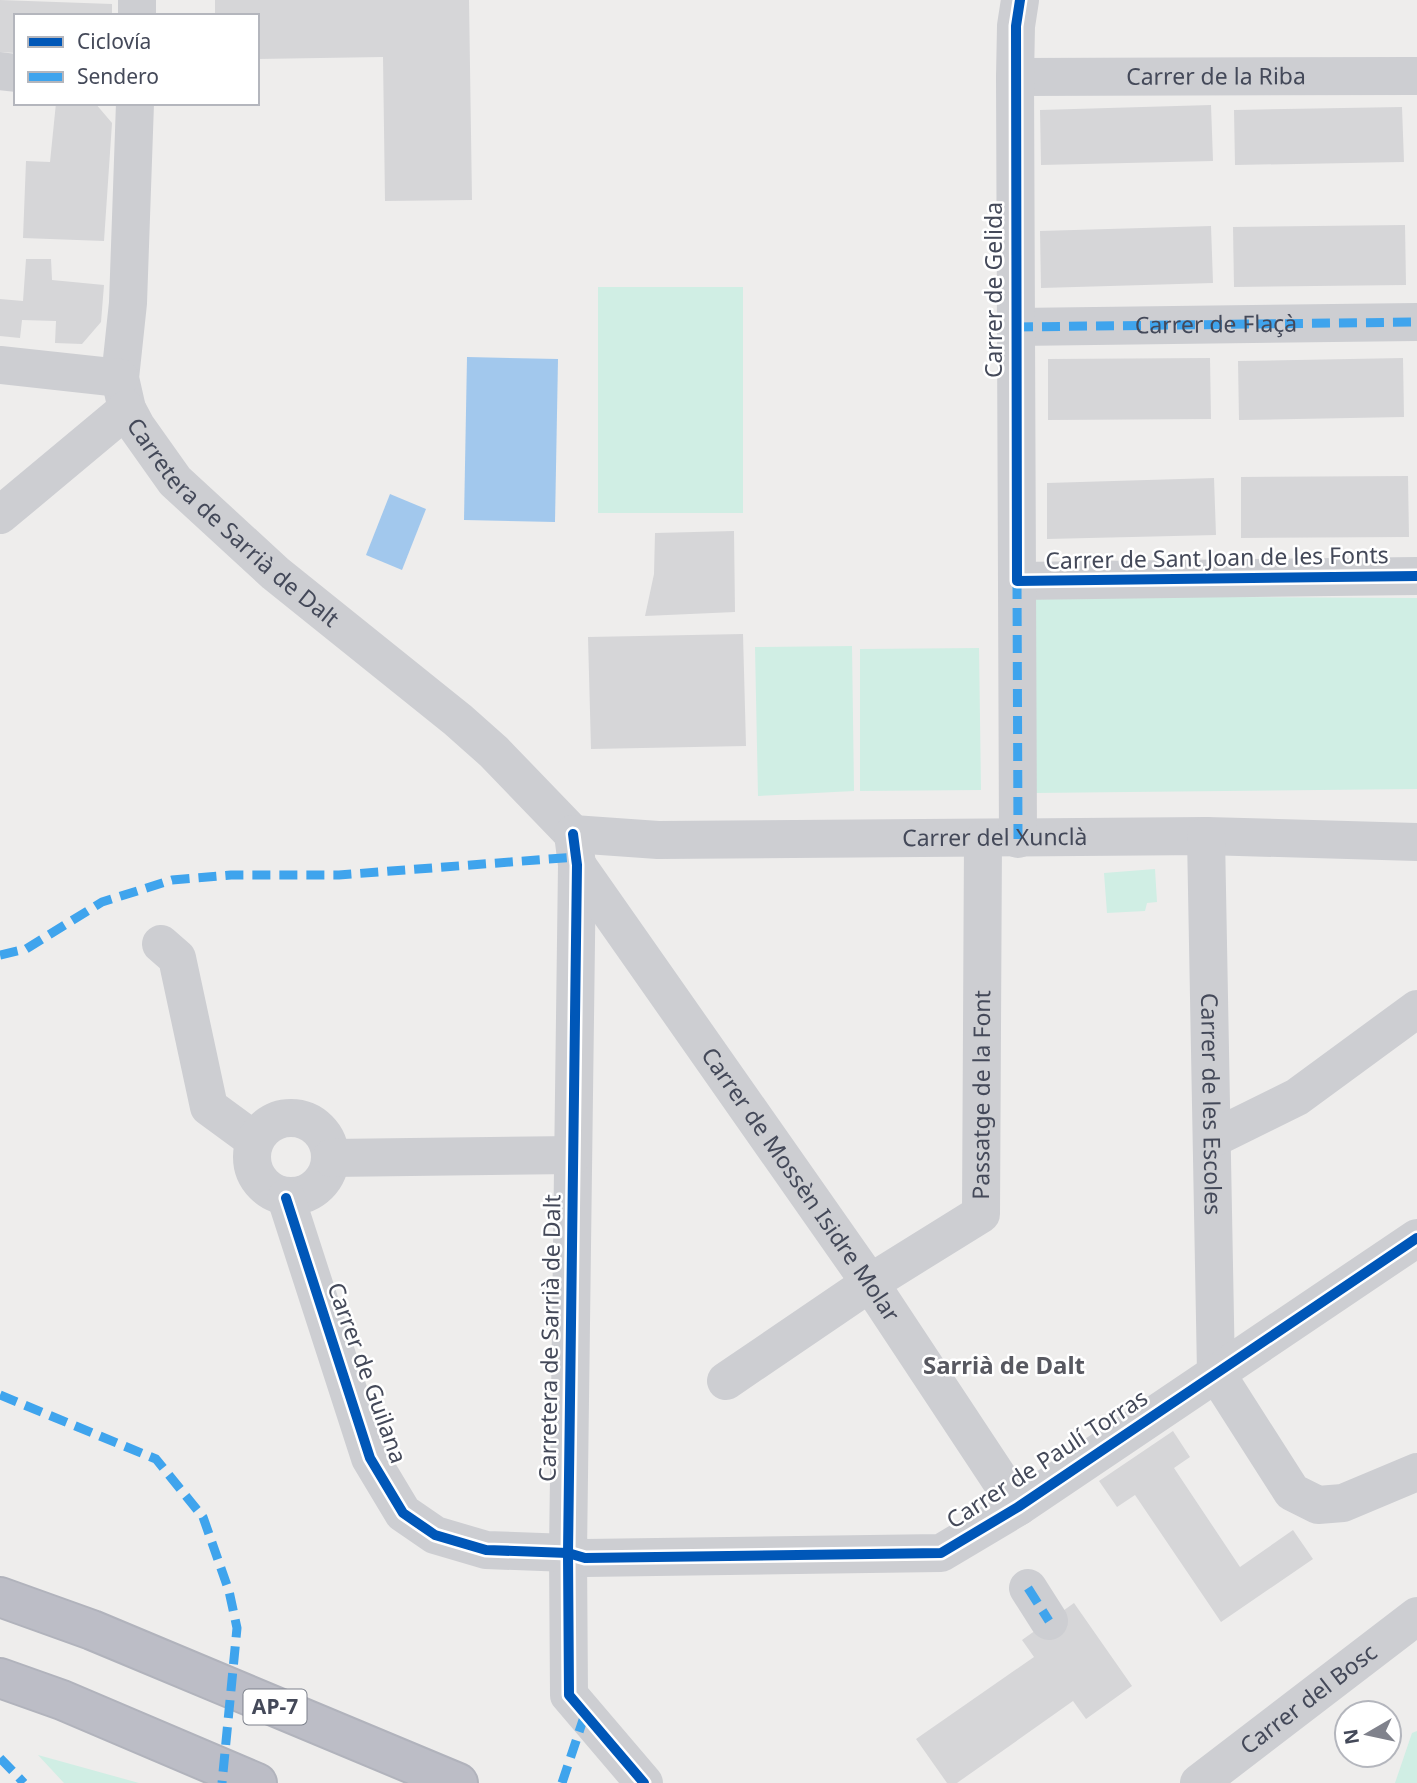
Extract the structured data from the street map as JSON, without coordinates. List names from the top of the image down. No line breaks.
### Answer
{"streets":{"highway":["AP-7"],"street":["Carrer de la Riba","Carrer de Gelida","Carrer de Flaçà","Carretera de Sarrià de Dalt","Carrer de Sant Joan de les Fonts","Carrer del Xunclà","Passatge de la Font","Carrer de les Escoles","Carrer de Mossèn Isidre Molar","Carrer de Guilana","Carrer de Paulí Torras","Carrer del Bosc"]},"crossings":[["Carrer de la Riba","Carrer de Gelida"],["Carrer de Gelida","Carrer de Flaçà"],["Carrer de Gelida","Carrer de Sant Joan de les Fonts"],["Carrer de Gelida","Carrer del Xunclà"],["Carrer de Gelida","Passatge de la Font"],["Carretera de Sarrià de Dalt","Carrer del Xunclà"],["Carretera de Sarrià de Dalt","Carrer de Mossèn Isidre Molar"],["Carretera de Sarrià de Dalt","Carrer de Guilana"],["Carretera de Sarrià de Dalt","Carrer de Paulí Torras"],["Carrer del Xunclà","Passatge de la Font"],["Carrer del Xunclà","Carrer de les Escoles"],["Carrer del Xunclà","Carrer de Mossèn Isidre Molar"],["Passatge de la Font","Carrer de Mossèn Isidre Molar"],["Carrer de les Escoles","Carrer de Paulí Torras"],["Carrer de Mossèn Isidre Molar","Carrer de Paulí Torras"],["Carrer de Guilana","Carrer de Paulí Torras"]],"districts":["Sarrià de Dalt"],"legend":["Ciclovía","Sendero"],"north":"left"}
